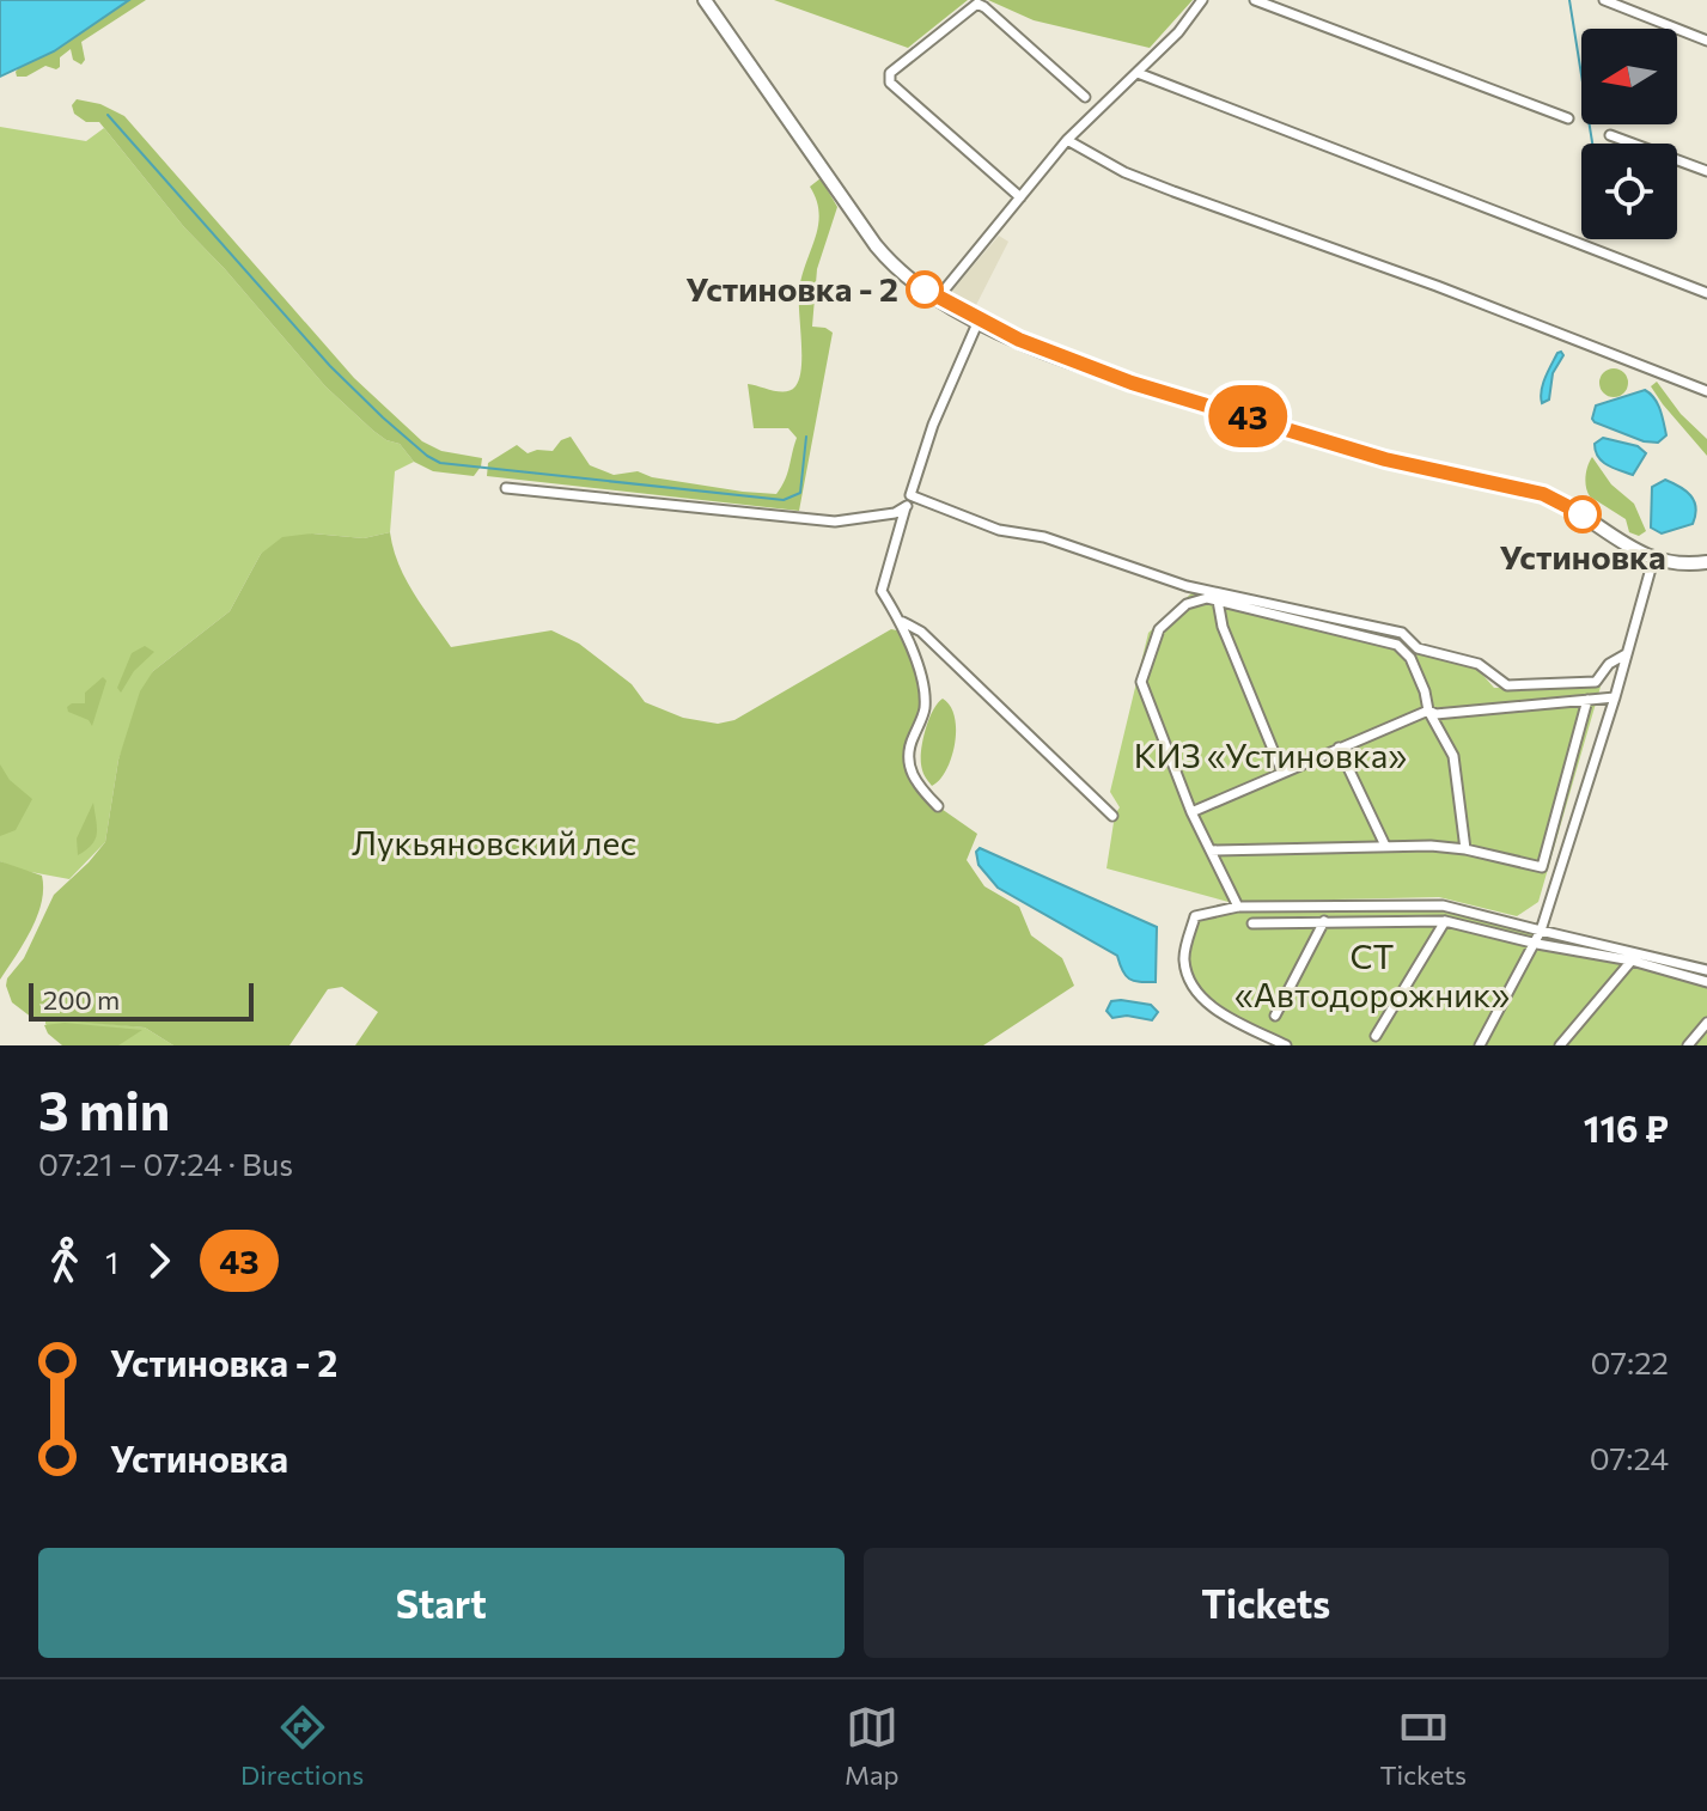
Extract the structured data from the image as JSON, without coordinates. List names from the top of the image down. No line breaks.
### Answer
{"parks":["КИЗ «Устиновка»","Лукьяновский лес","СТ «Автодорожник»"],"places":["Устиновка - 2","Устиновка"],"lines":["bus line 43"],"scale_bar":"200 m","north":"left","page":{"on_map":"43","scale":"200 m","heading":["3 min","07:21 – 07:24 · Bus","116 ₽"],"legs":["1","43"],"list":[{"name":"Устиновка - 2","value":"07:22"},{"name":"Устиновка","value":"07:24"}],"buttons":["Start","Tickets"],"tabs":["Directions","Map","Tickets"]}}
